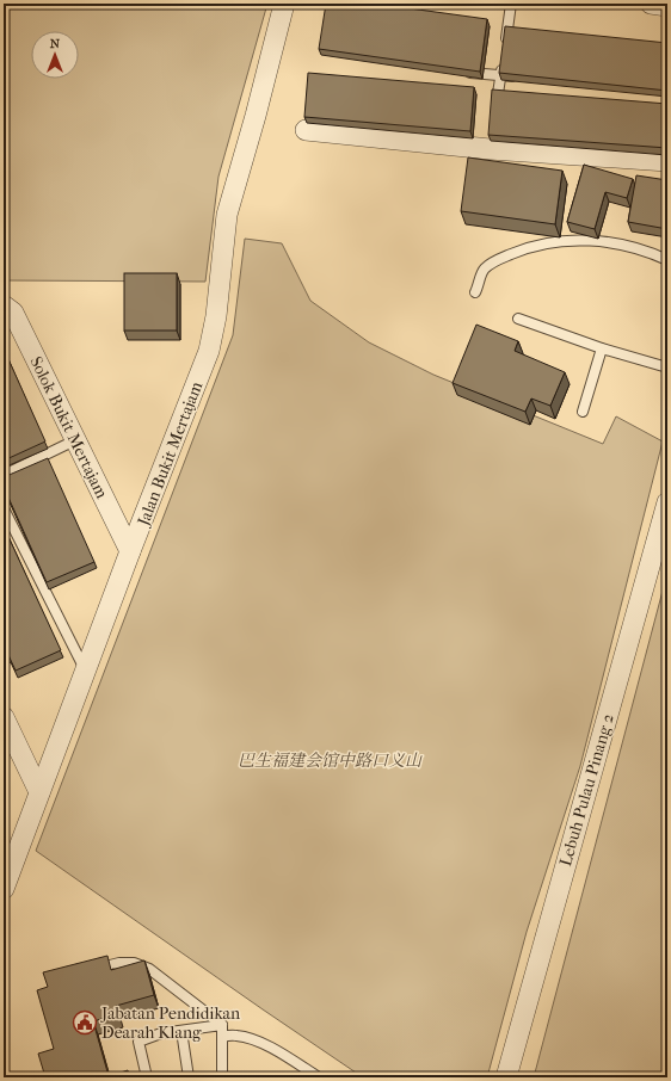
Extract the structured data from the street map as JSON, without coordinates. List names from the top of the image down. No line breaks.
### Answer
{"streets":{"street":["Solok Bukit Mertajam","Jalan Bukit Mertajam","Lebuh Pulau Pinang 2"]},"crossings":[["Solok Bukit Mertajam","Jalan Bukit Mertajam"]],"parks":["巴生福建会馆中路口义山"],"places":{"public building":["Jabatan Pendidikan Dearah Klang"]},"north":"top"}
